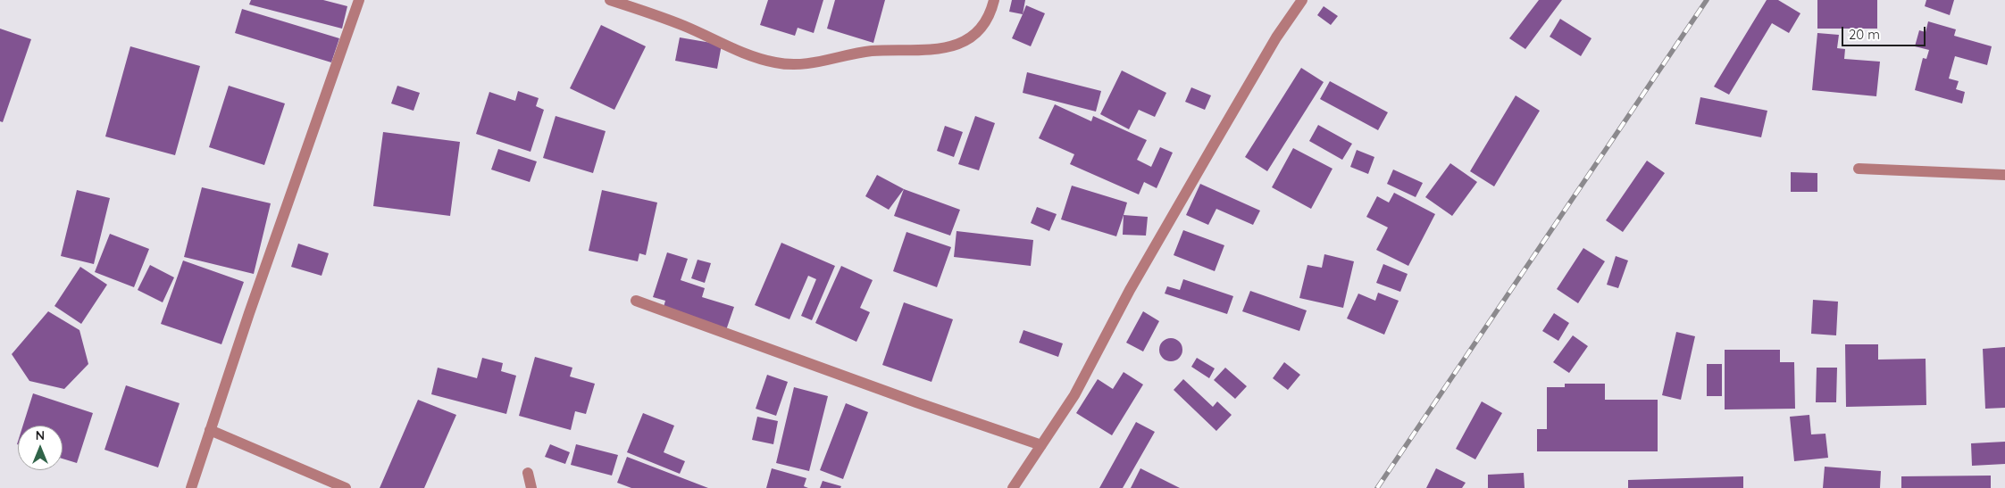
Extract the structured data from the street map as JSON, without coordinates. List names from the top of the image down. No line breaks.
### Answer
{"scale_bar":"20 m","north":"top"}
